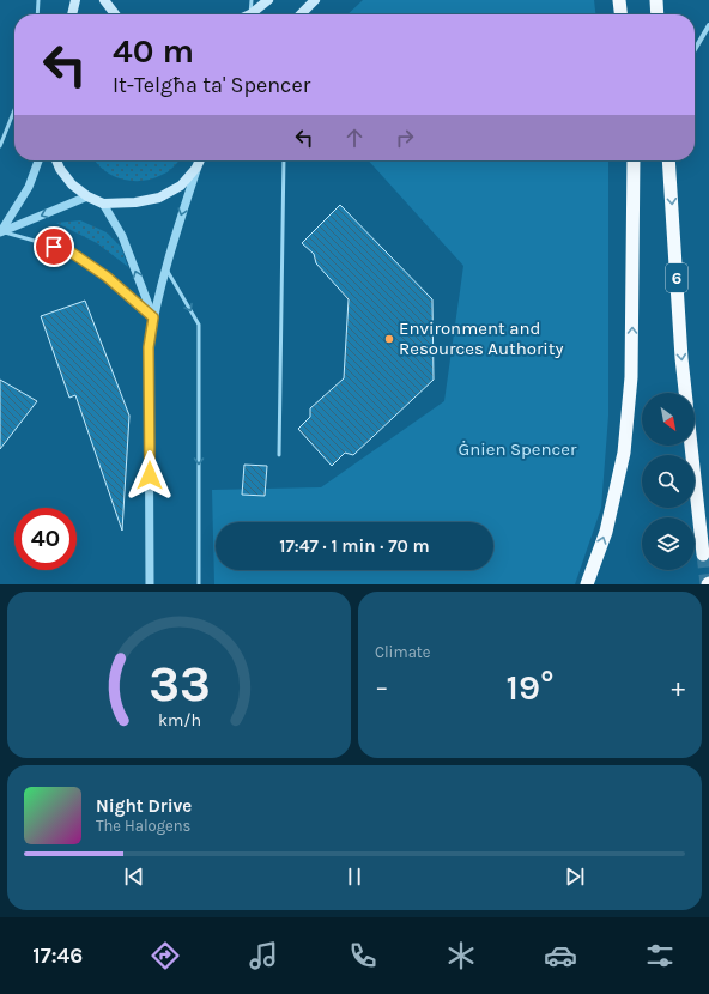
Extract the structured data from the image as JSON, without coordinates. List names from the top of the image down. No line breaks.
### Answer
{"streets":{"highway":["6"]},"parks":["Ġnien Spencer"],"places":["Environment and Resources Authority"],"north":"bottom right","page":{"turn":["40 m","It-Telgħa ta' Spencer"],"limit":"40","trip":"17:47 · 1 min · 70 m","tile":"Climate","heat":["−","19°","+"],"song":["Night Drive","The Halogens"],"tabs":"17:46","gauge":["33","km/h"]}}
